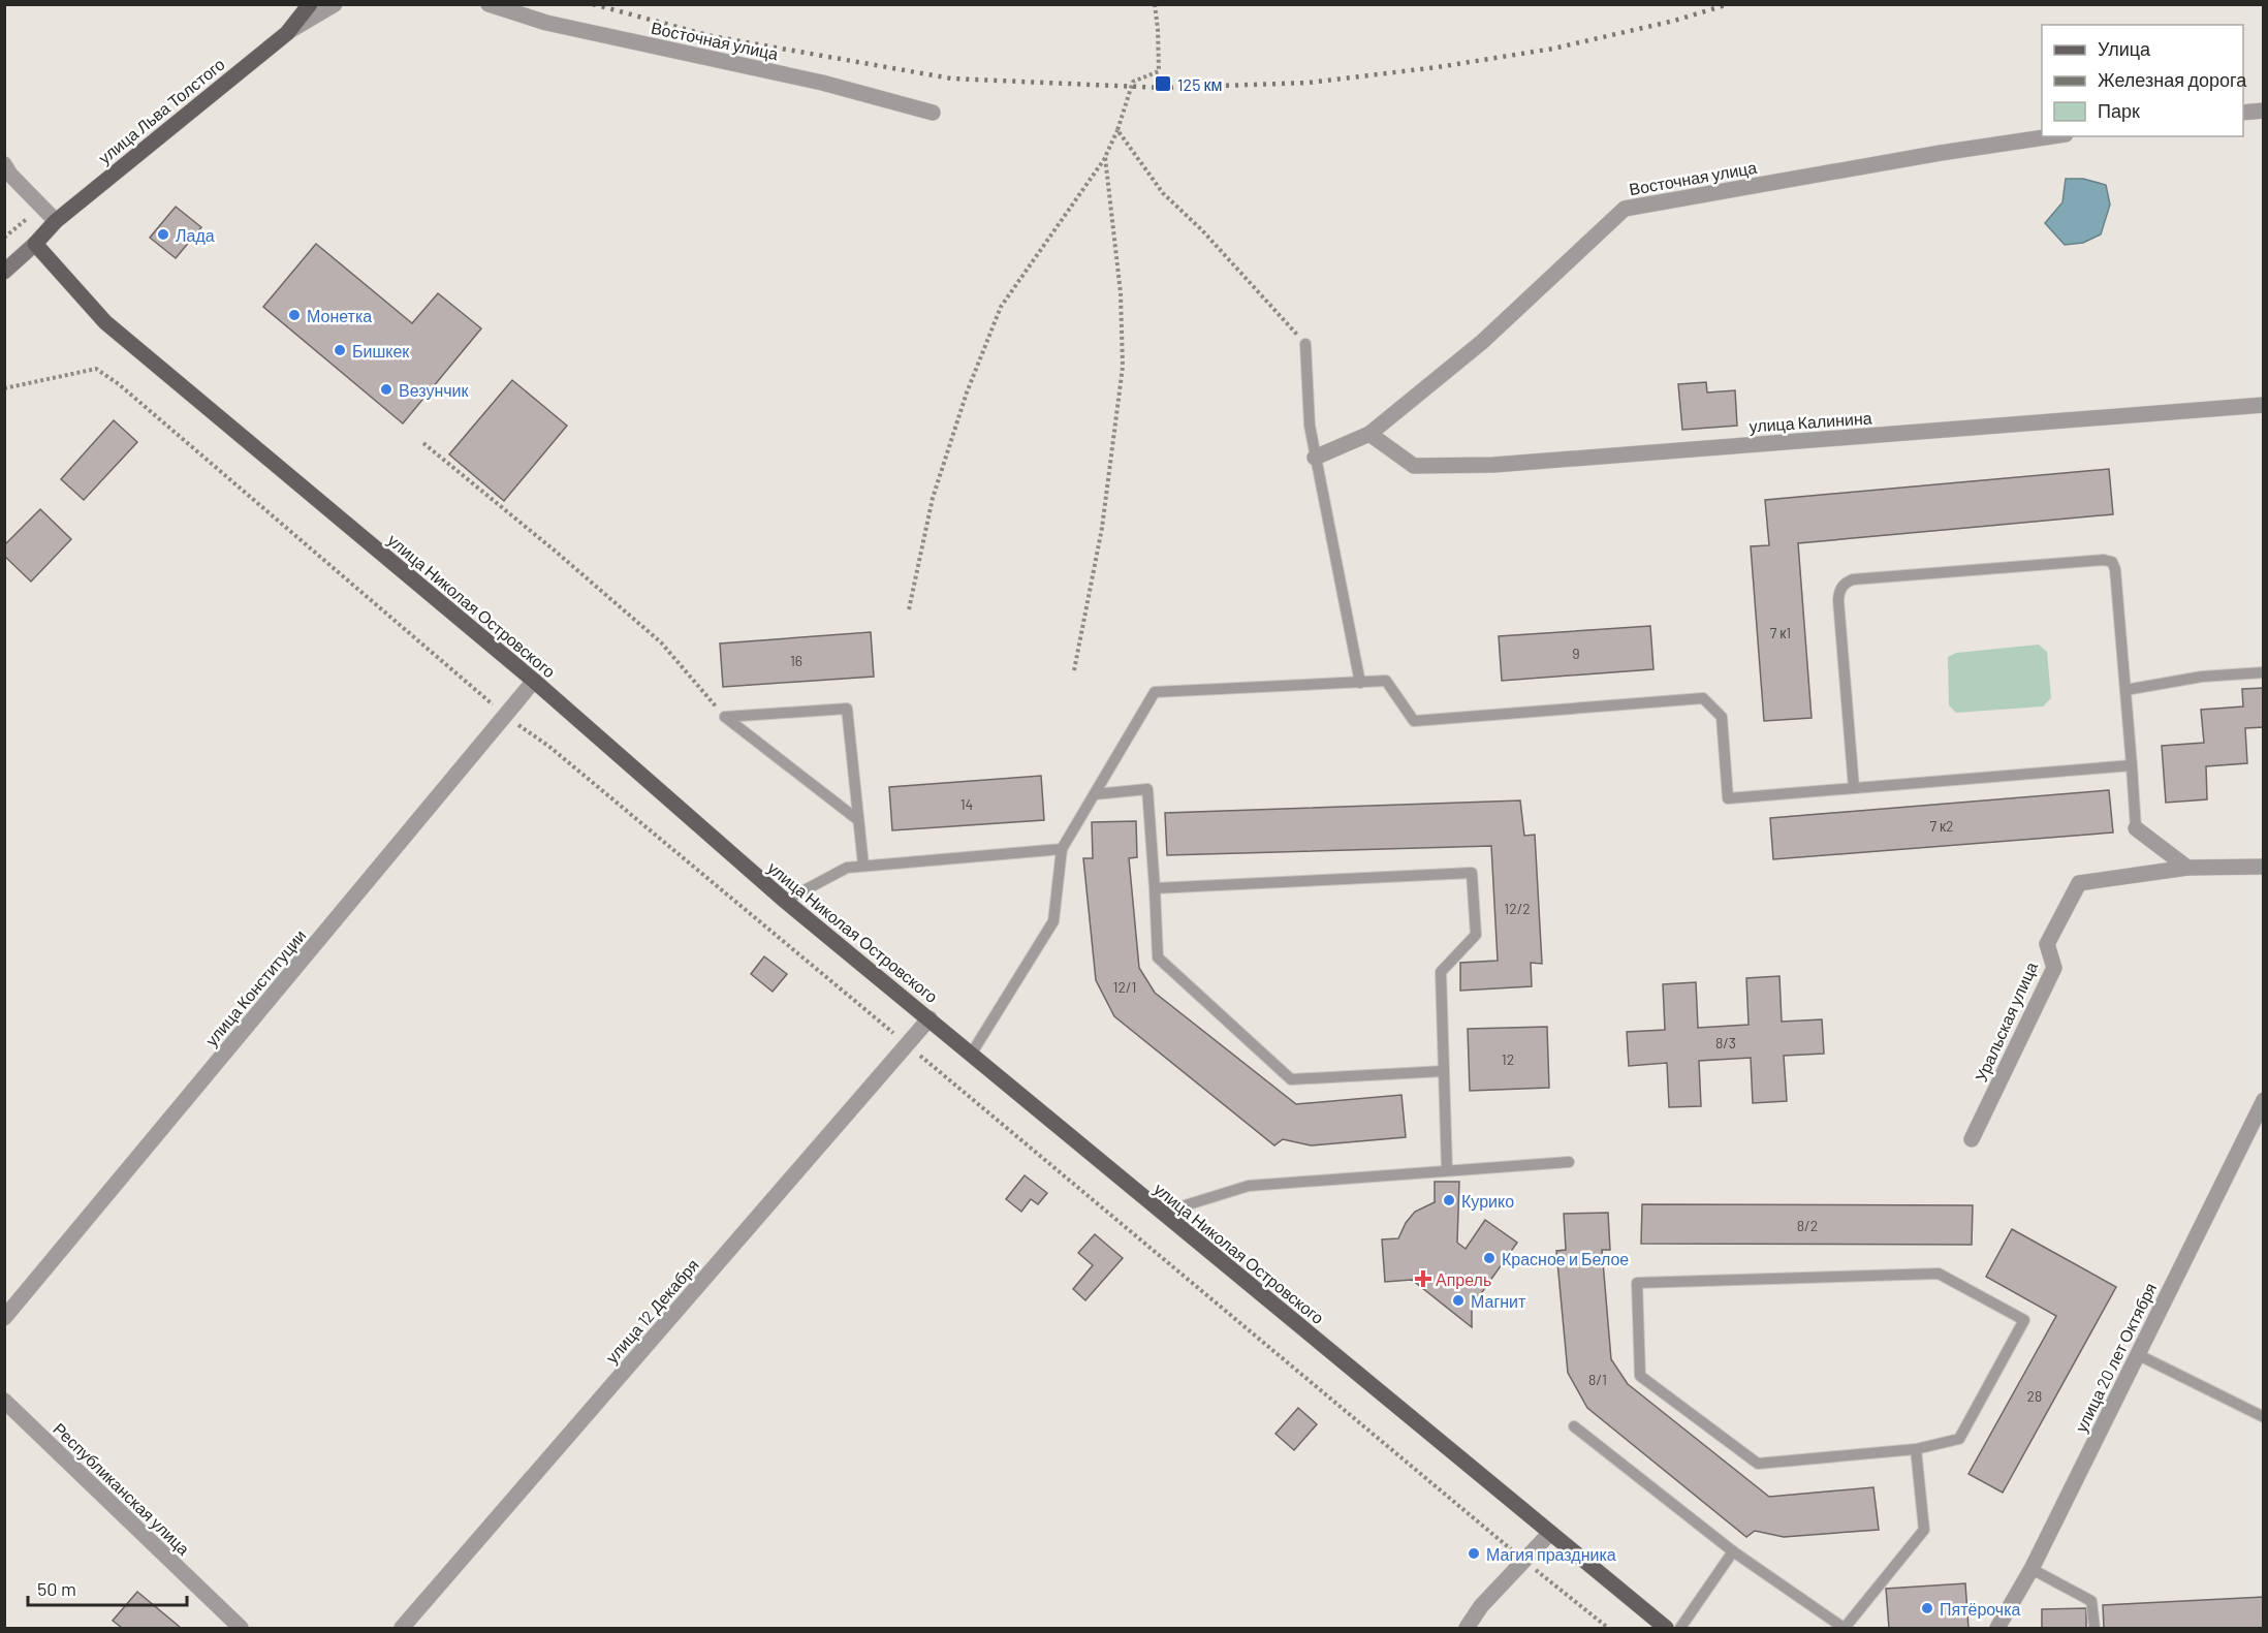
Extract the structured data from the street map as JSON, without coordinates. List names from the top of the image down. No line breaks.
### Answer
{"streets":{"main road":["улица Льва Толстого","улица Николая Островского"],"street":["Восточная улица","улица Калинина","улица Конституции","Уральская улица","улица 12 Декабря","улица 20 лет Октября","Республиканская улица"]},"crossings":[["Восточная улица","улица Калинина"],["улица Льва Толстого","улица Николая Островского"],["улица Николая Островского","улица Конституции"],["улица Николая Островского","улица 12 Декабря"]],"places":{"transit":["125 км"],"other":["Лада","Монетка","Бишкек","Везунчик","Курико","Красное и Белое","Магнит","Магия праздника","Пятёрочка"],"health":["Апрель"]},"house_numbers":["7 к1","9","16","14","7 к2","12/2","12/1","8/3","12","8/2","8/1","28"],"legend":["Улица","Железная дорога","Парк"],"scale_bar":"50 m"}
